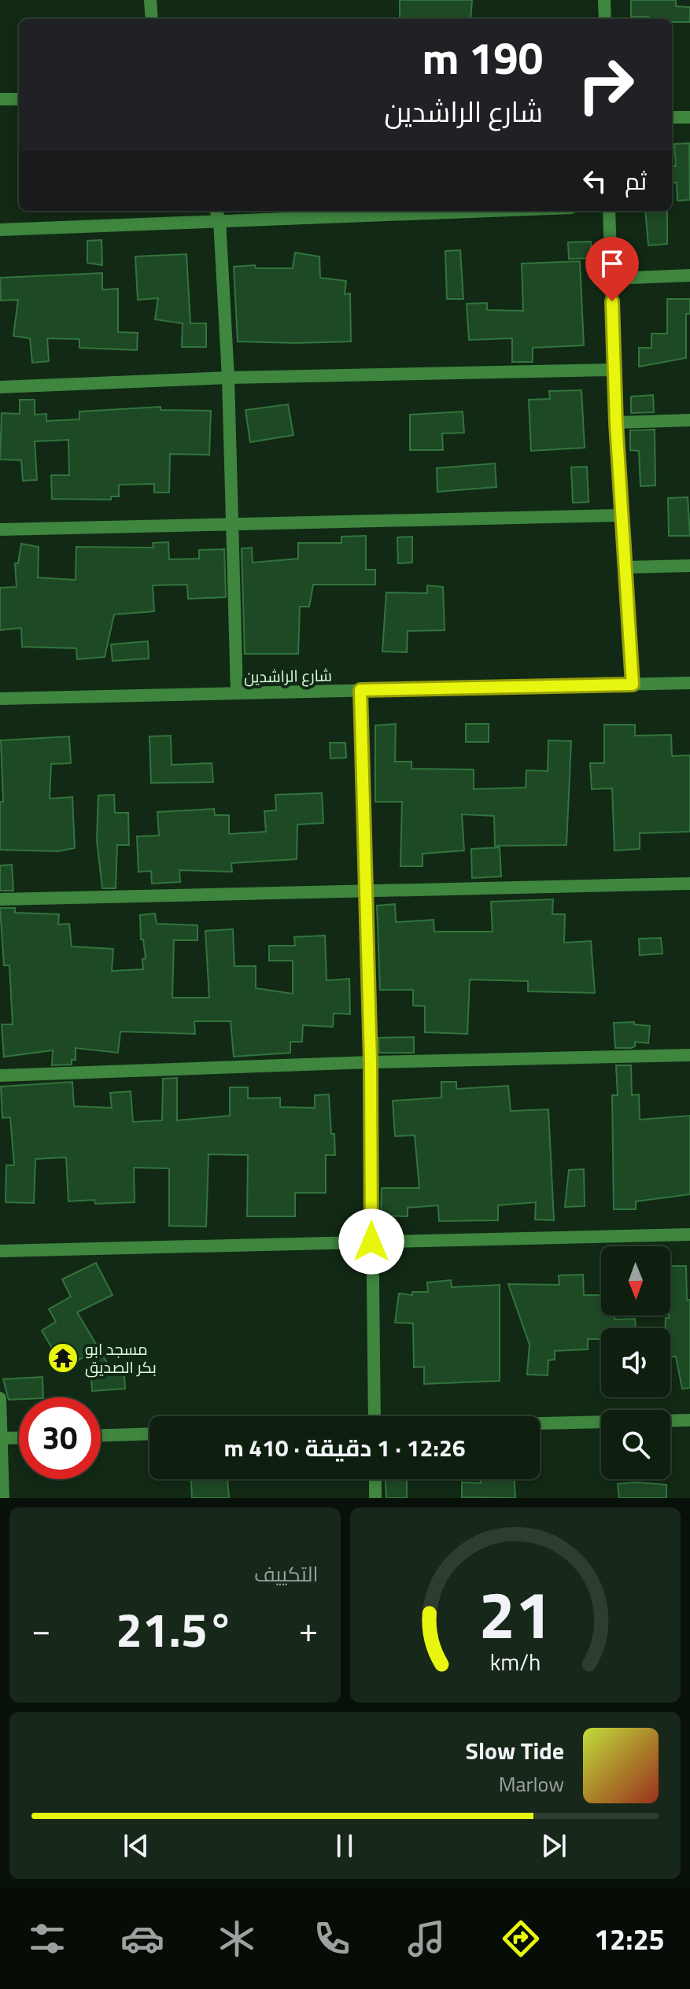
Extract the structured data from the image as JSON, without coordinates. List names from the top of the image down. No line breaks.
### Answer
{"streets":{"street":["شارع الراشدين"]},"places":{"temple":["مسجد ابو بكر الصديق"]},"north":"bottom","page":{"turn":["190 m","شارع الراشدين"],"then":"ثم","limit":"30","trip":"12:26 · 1 دقيقة · 410 m","tile":"التكييف","heat":["−","21.5°","+"],"song":["Slow Tide","Marlow"],"tabs":"12:25","gauge":["21","km/h"]}}
